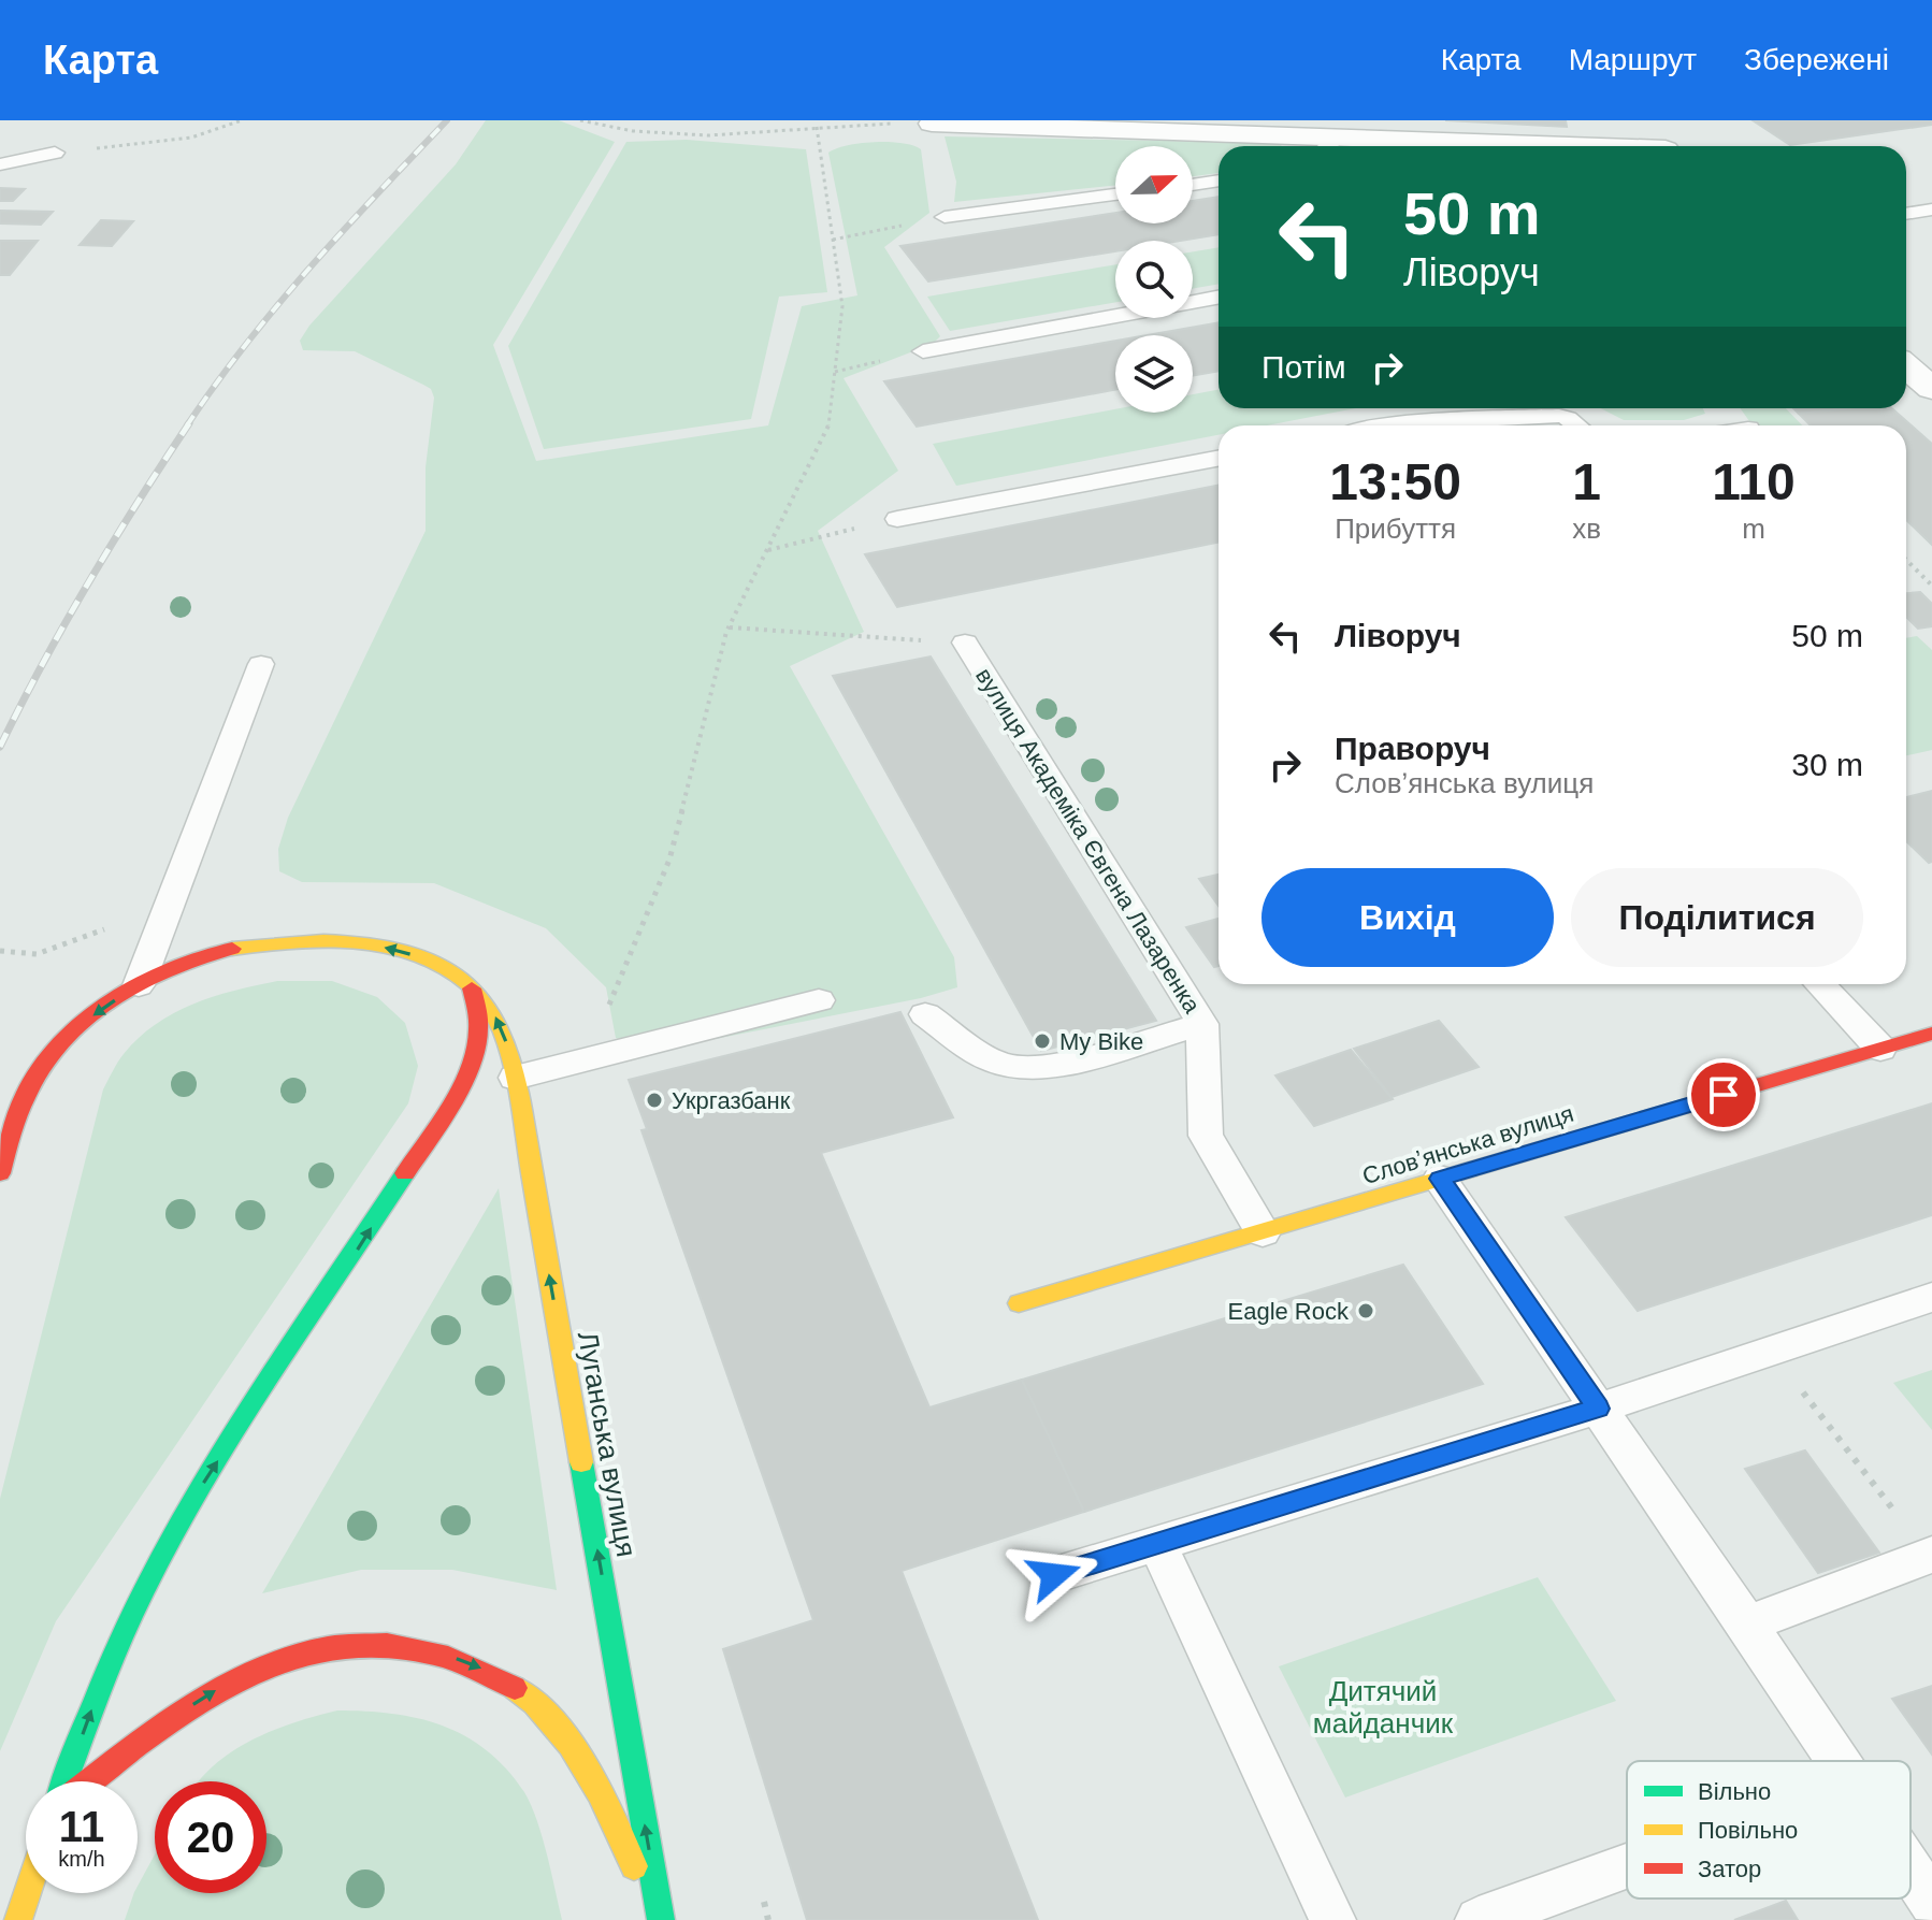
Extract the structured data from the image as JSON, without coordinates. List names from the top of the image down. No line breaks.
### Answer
{"streets":{"main road":["Словʼянська вулиця","Луганська вулиця"],"lane":["вулиця Академіка Євгена Лазаренка"]},"crossings":[["вулиця Академіка Євгена Лазаренка","Словʼянська вулиця"]],"parks":["Дитячий майданчик"],"places":["My Bike","Укргазбанк","Eagle Rock"],"legend":["Вільно","Повільно","Затор"],"north":"right","page":{"header":"Карта","nav":["Карта","Маршрут","Збережені"],"turn":["50 m","Ліворуч"],"then":"Потім","eta":["13:50","Прибуття","1","хв","110","m"],"list":[{"name":"Ліворуч","value":"50 m"},{"name":"Праворуч","note":"Словʼянська вулиця","value":"30 m"}],"buttons":["Вихід","Поділитися"],"speed":"11 km/h","limit":"20"}}
